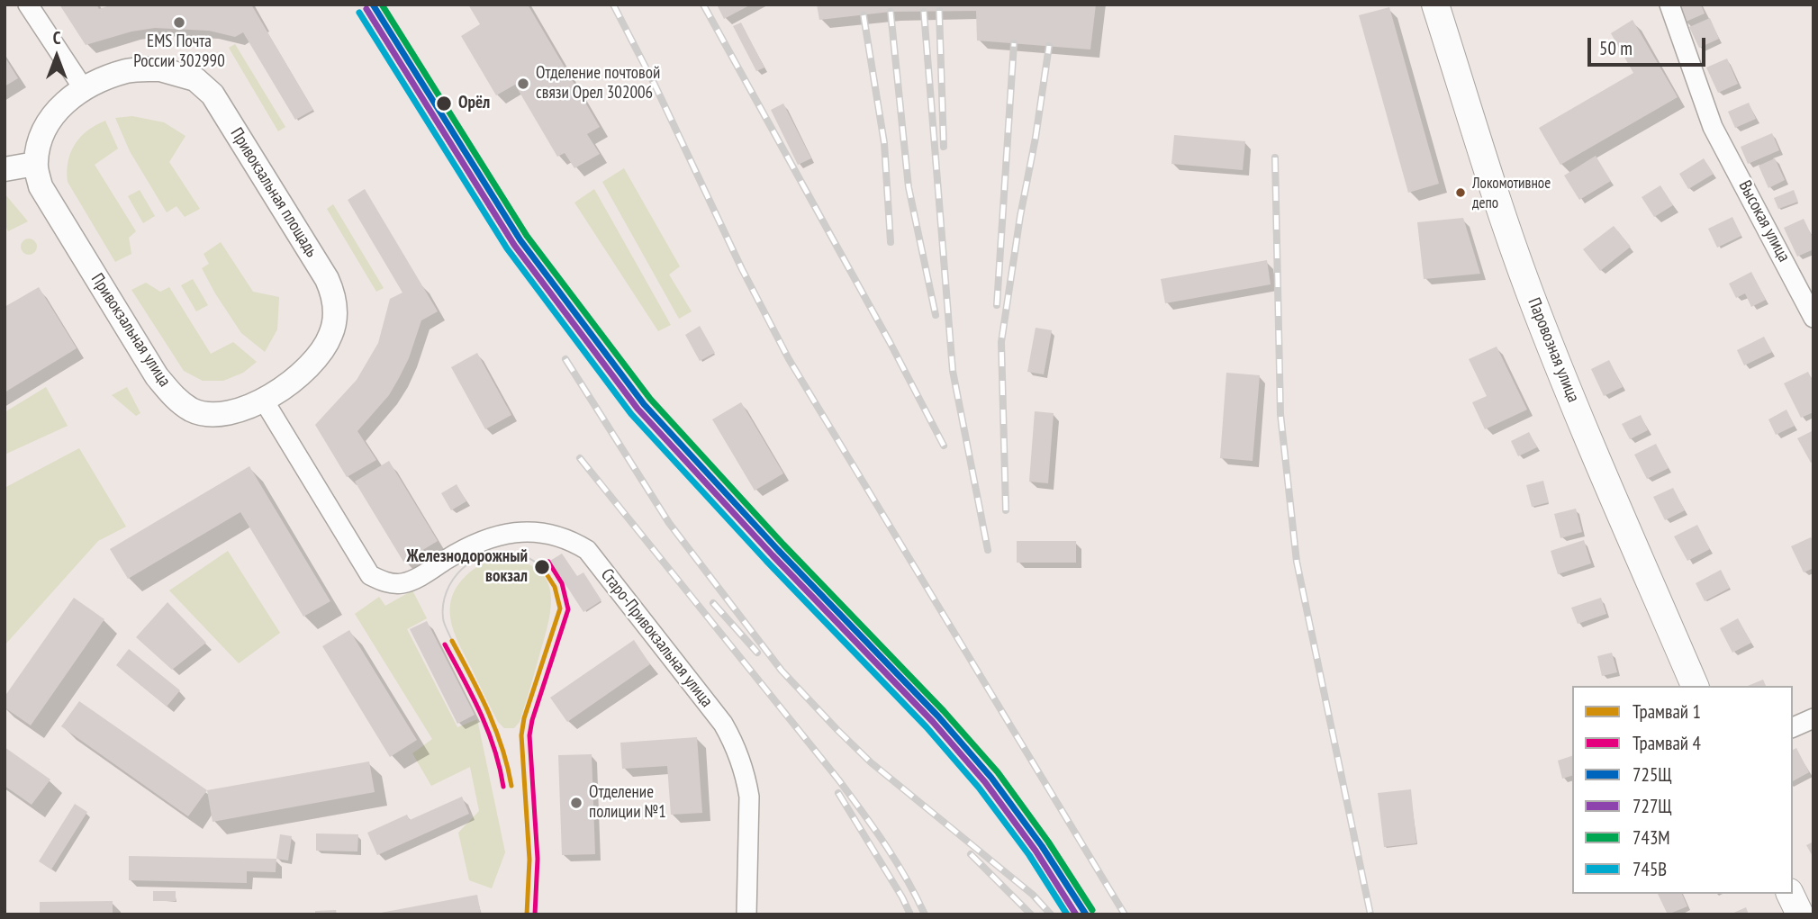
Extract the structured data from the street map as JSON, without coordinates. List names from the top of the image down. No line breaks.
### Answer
{"streets":{"main road":["Паровозная улица"],"street":["Привокзальная площадь","Высокая улица","Привокзальная улица","Старо-Привокзальная улица"]},"crossings":[["Привокзальная площадь","Привокзальная улица"],["Привокзальная площадь","Старо-Привокзальная улица"],["Привокзальная улица","Старо-Привокзальная улица"]],"places":["EMS Почта России 302990","Отделение почтовой связи Орел 302006","Орёл","Локомотивное депо","Железнодорожный вокзал","Отделение полиции №1"],"lines":["transit line 725Щ","transit line 743М","transit line 727Щ","transit line 745В","tram line 4","tram line 1"],"legend":["Трамвай 1","Трамвай 4","725Щ","727Щ","743М","745В"],"scale_bar":"50 m","north":"top"}
